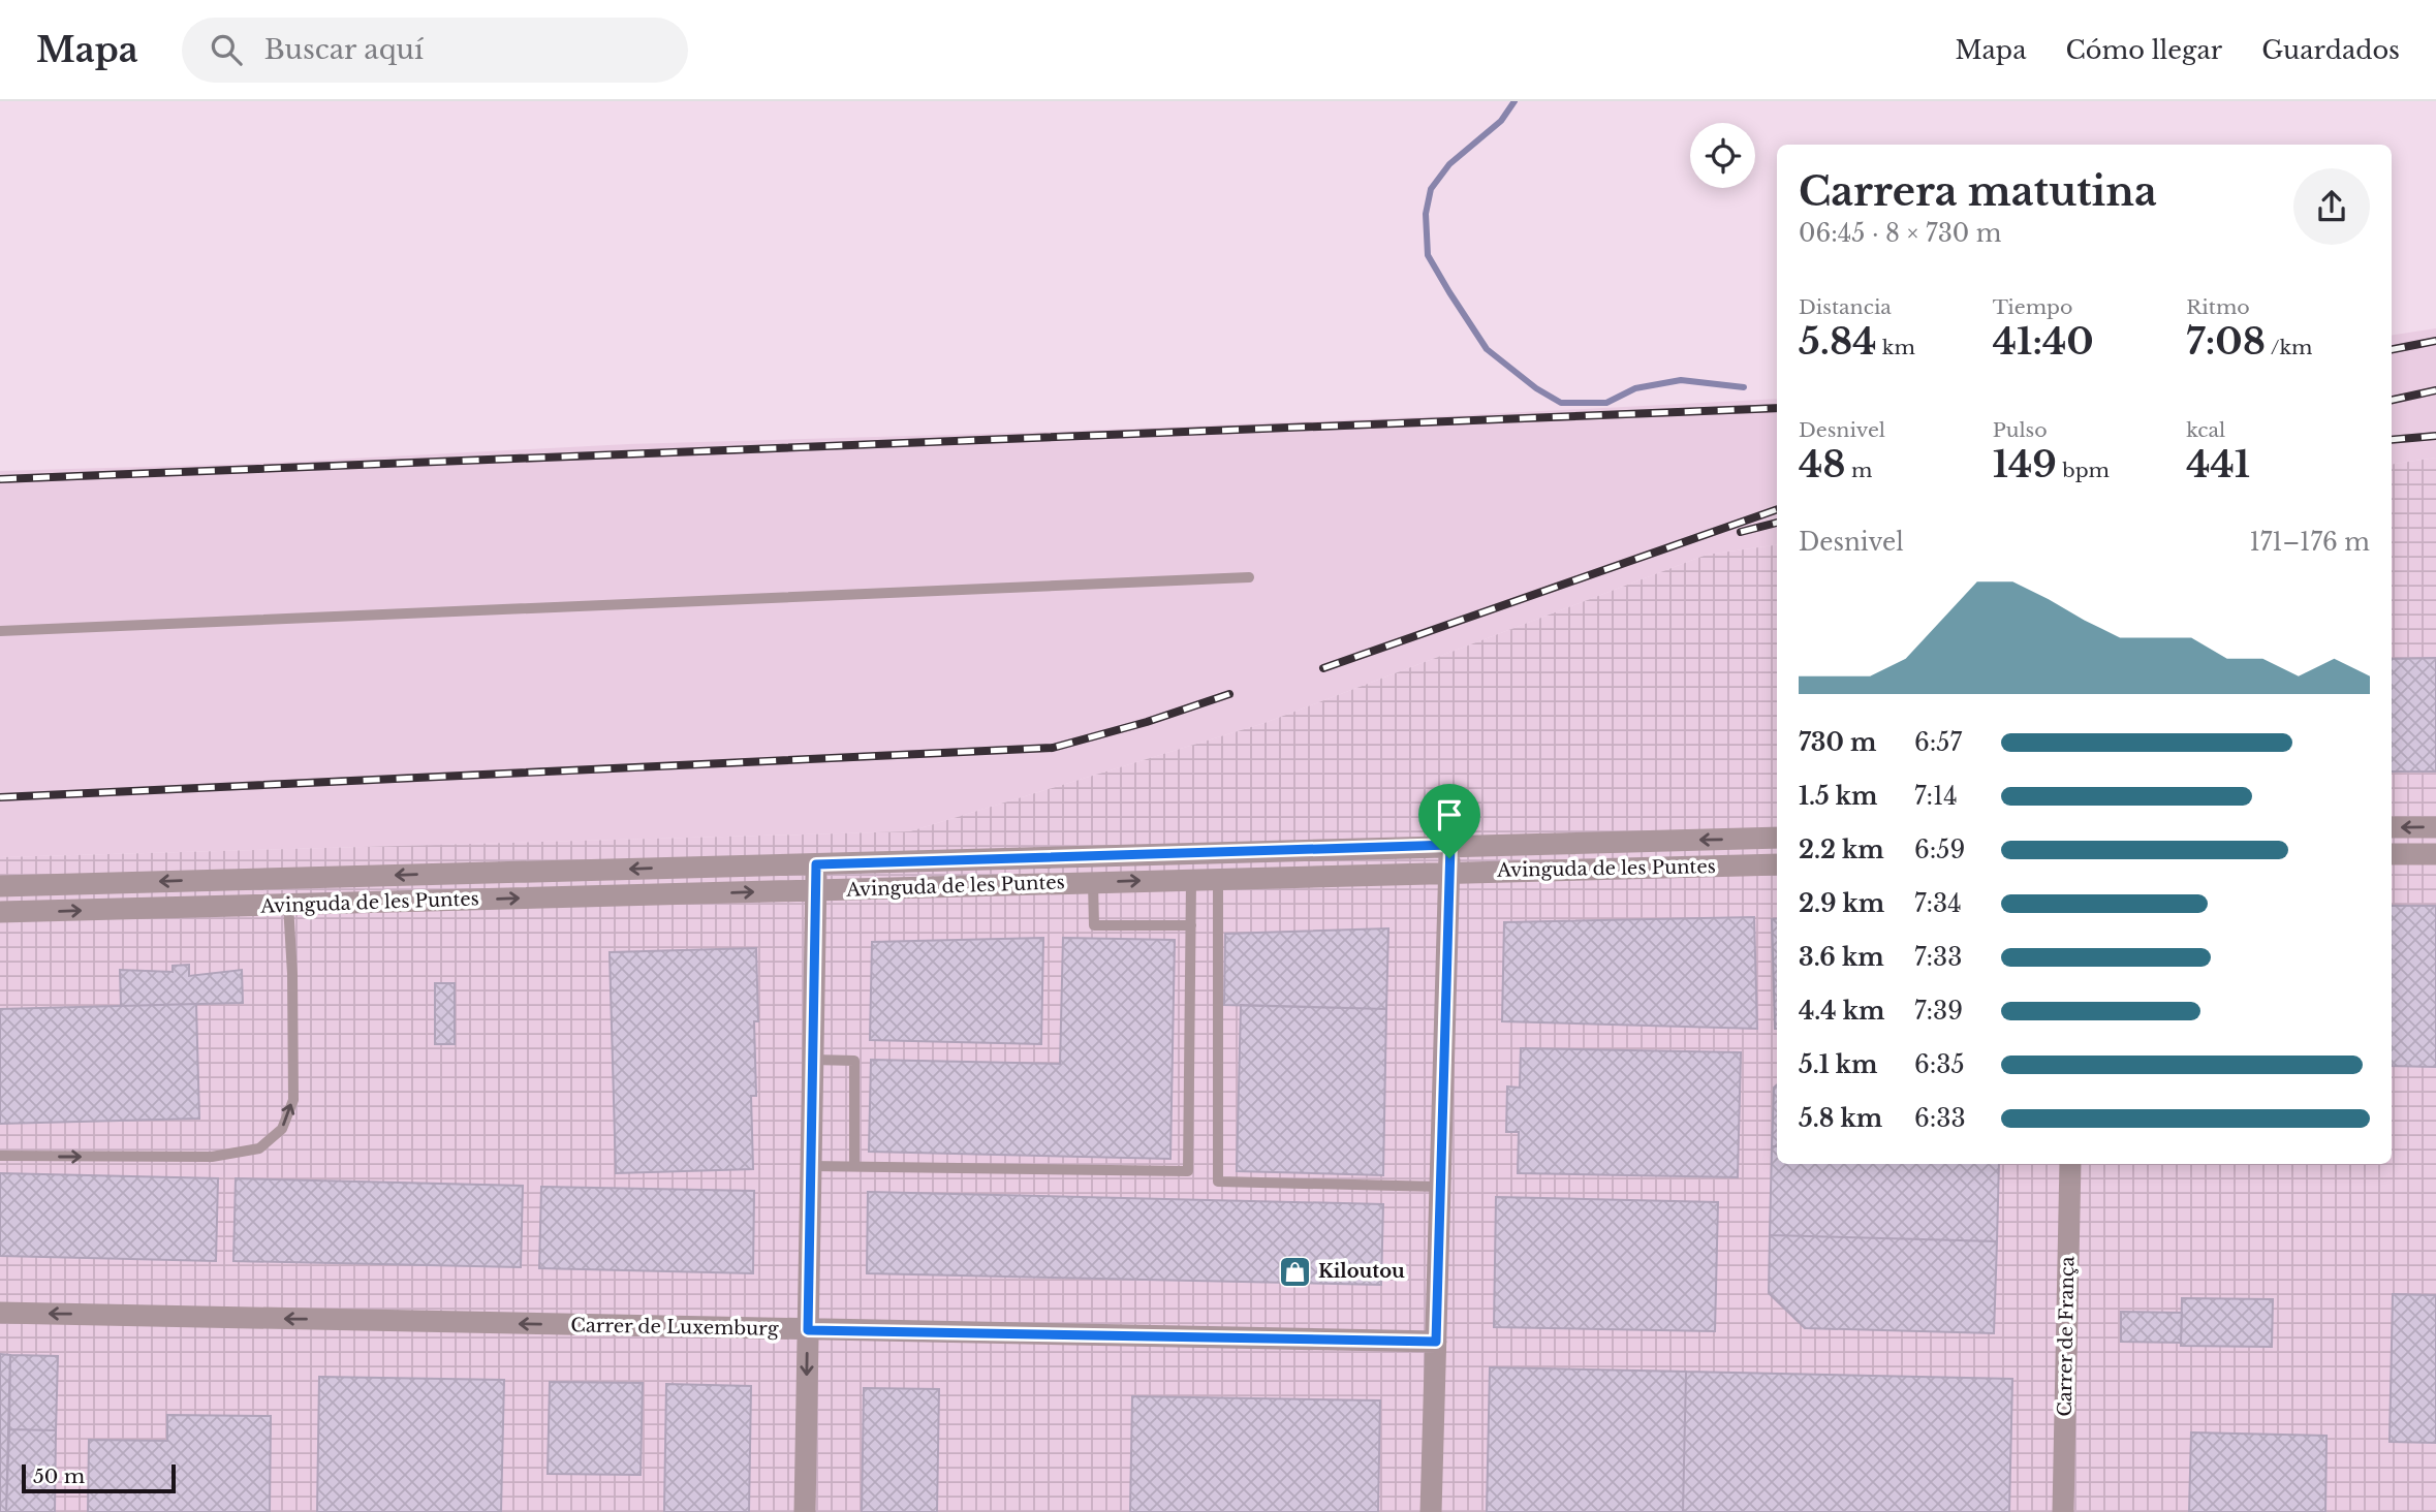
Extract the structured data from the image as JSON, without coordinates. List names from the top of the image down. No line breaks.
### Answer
{"streets":{"street":["Avinguda de les Puntes","Carrer de Luxemburg","Carrer de França"]},"one_way":["Carrer de Luxemburg"],"places":{"shop":["Kiloutou"]},"scale_bar":"50 m","page":{"header":"Mapa","search":"Buscar aquí","nav":["Mapa","Cómo llegar","Guardados"],"heading":["Carrera matutina","06:45 · 8 × 730 m"],"stats":[["Distancia","5.84 km"],["Tiempo","41:40"],["Ritmo","7:08 /km"],["Desnivel","48 m"],["Pulso","149 bpm"],["kcal","441"]],"chart":["Desnivel","171–176 m"],"list":[{"name":"730 m","note":"6:57"},{"name":"1.5 km","note":"7:14"},{"name":"2.2 km","note":"6:59"},{"name":"2.9 km","note":"7:34"},{"name":"3.6 km","note":"7:33"},{"name":"4.4 km","note":"7:39"},{"name":"5.1 km","note":"6:35"},{"name":"5.8 km","note":"6:33"}],"scale":"50 m"}}
